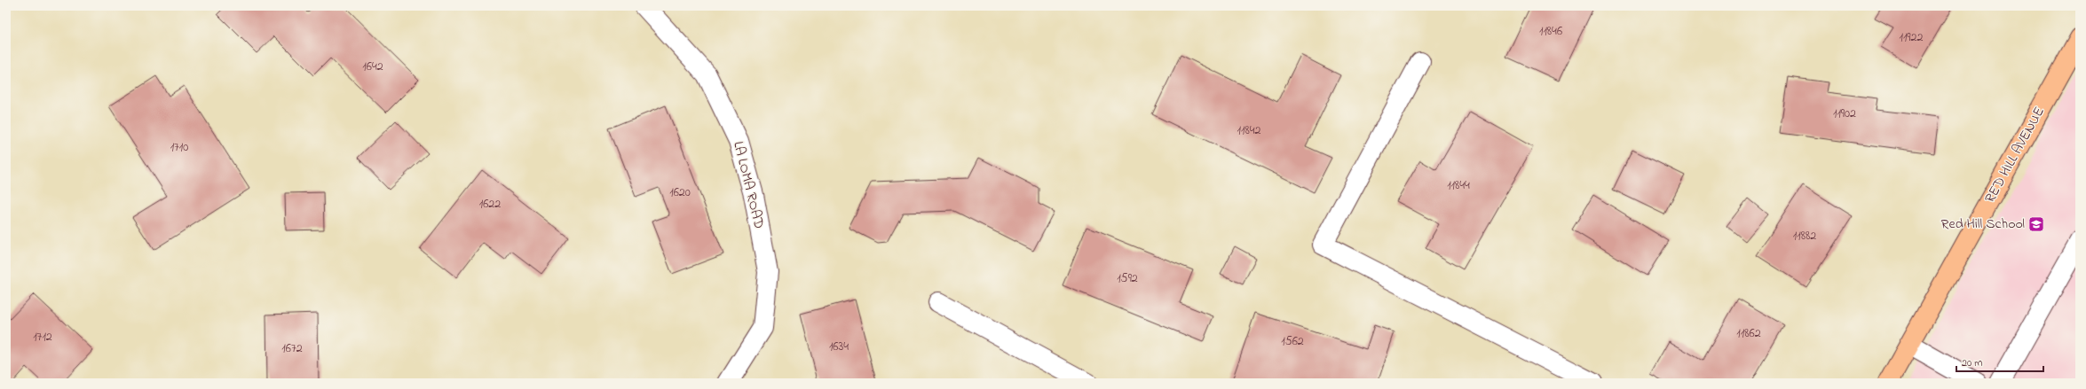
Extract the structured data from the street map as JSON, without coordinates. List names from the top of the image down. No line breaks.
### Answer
{"streets":{"main road":["RED HILL AVENUE"],"street":["LA LOMA ROAD"]},"places":{"school or university":["Red Hill School"]},"house_numbers":["11846","11922","1642","11902","11842","1710","11844","1620","1622","11882","1592","11862","1712","1562","1634","1672"],"scale_bar":"20 m"}
